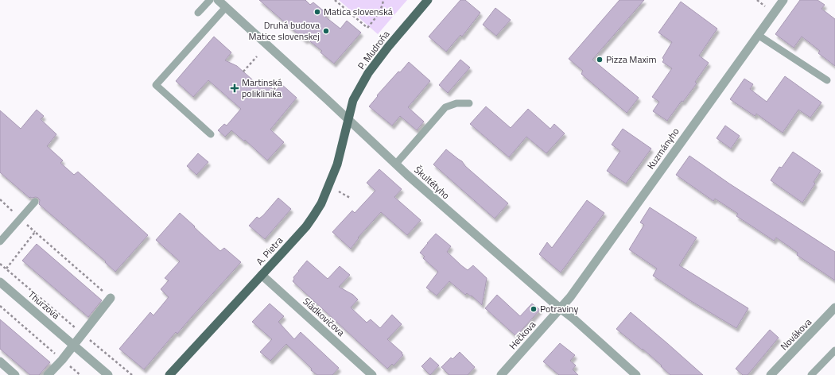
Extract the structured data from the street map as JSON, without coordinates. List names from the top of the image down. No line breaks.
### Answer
{"streets":{"main road":["P. Mudroňa","A. Pietra"],"street":["Kuzmányho","Škultétyho","Thurzova","Sládkovičova","Novákova","Hečkova"]},"crossings":[["P. Mudroňa","Škultétyho"],["P. Mudroňa","A. Pietra"],["Kuzmányho","Škultétyho"],["Kuzmányho","Hečkova"],["Škultétyho","A. Pietra"],["Škultétyho","Hečkova"],["A. Pietra","Sládkovičova"]],"places":{"other":["Matica slovenská","Druhá budova Matice slovenskej","Pizza Maxim","Potraviny"],"health":["Martinská poliklinika"]}}
